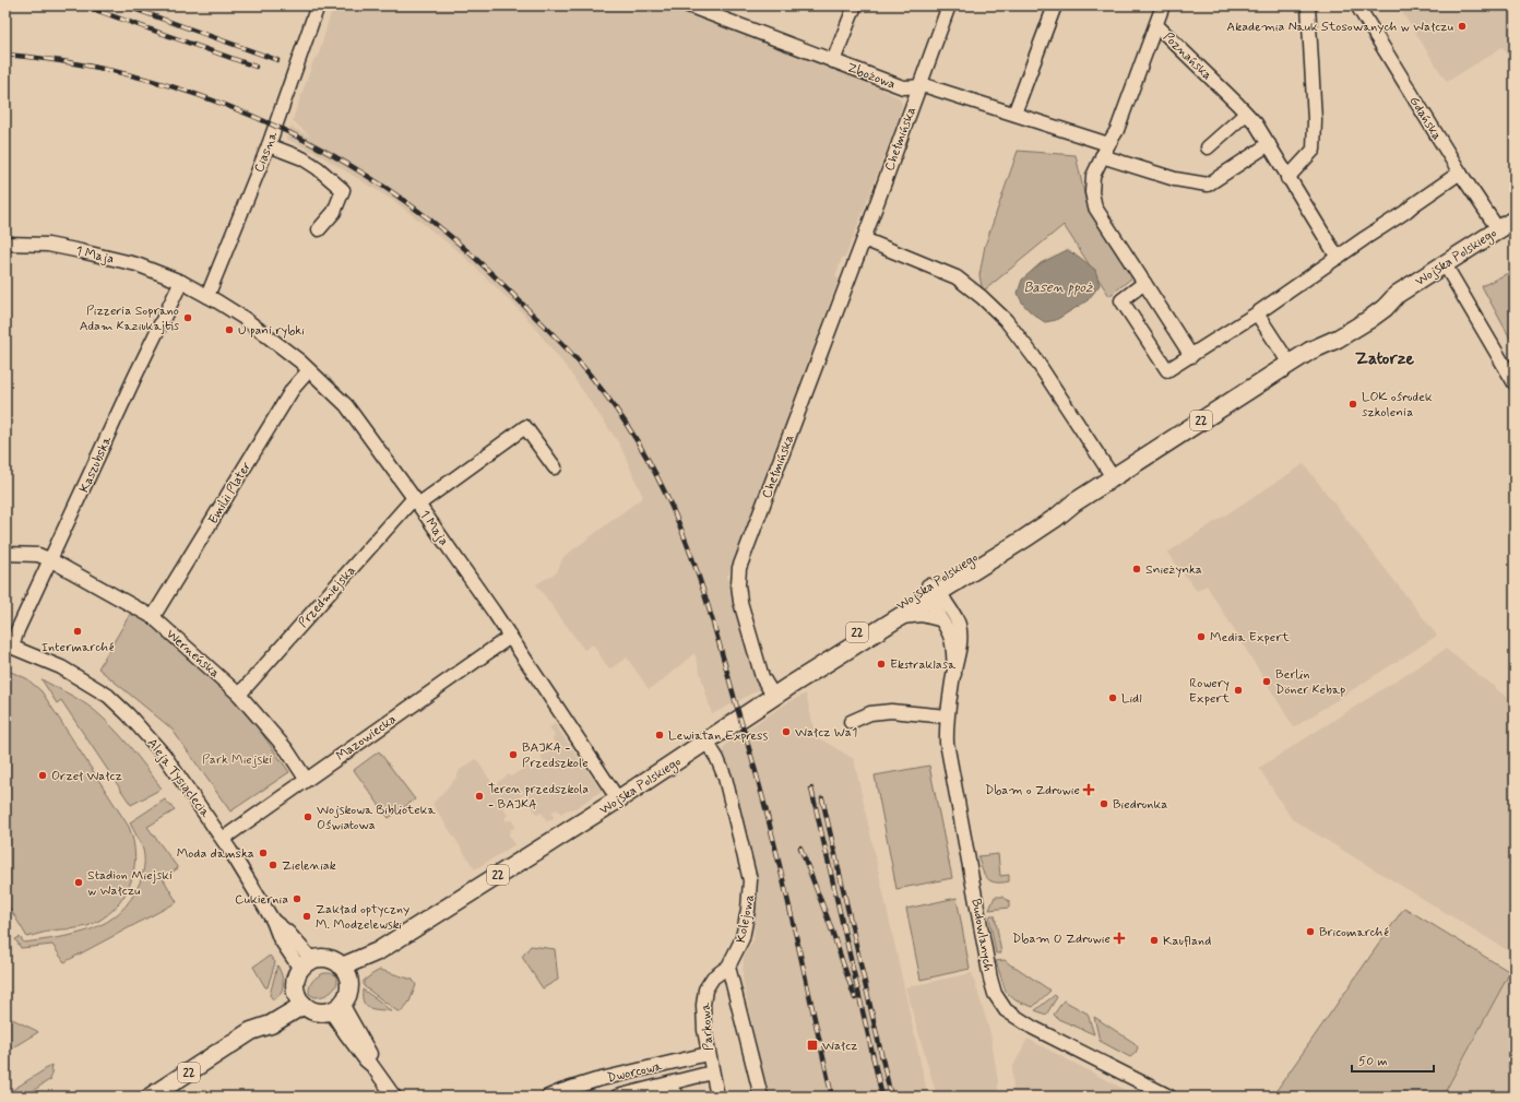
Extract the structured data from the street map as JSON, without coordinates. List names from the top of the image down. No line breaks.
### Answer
{"streets":{"main road":["Wojska Polskiego","22"],"street":["Poznańska","Zbożowa","Gdańska","Chełmińska","Ciasna","1 Maja","Kaszubska","Emilii Plater","Przedmiejska","Werneńska","Mazowiecka","Aleja Tysiąclecia","Kolejowa","Budowlanych","Parkowa","Dworcowa"]},"crossings":[["Poznańska","Zbożowa"],["Zbożowa","Chełmińska"],["Gdańska","Wojska Polskiego"],["Chełmińska","Wojska Polskiego"],["Ciasna","1 Maja"],["1 Maja","Wojska Polskiego"],["1 Maja","Kaszubska"],["1 Maja","Emilii Plater"],["1 Maja","Przedmiejska"],["1 Maja","Mazowiecka"],["Wojska Polskiego","22"],["Wojska Polskiego","Aleja Tysiąclecia"],["Wojska Polskiego","Kolejowa"],["Wojska Polskiego","Budowlanych"],["22","Aleja Tysiąclecia"],["Kaszubska","Werneńska"],["Kaszubska","Aleja Tysiąclecia"],["Emilii Plater","Werneńska"],["Przedmiejska","Werneńska"],["Werneńska","Mazowiecka"],["Mazowiecka","Aleja Tysiąclecia"],["Kolejowa","Parkowa"],["Parkowa","Dworcowa"]],"districts":["Zatorze"],"water":["Basen ppoż"],"parks":["Park Miejski"],"places":{"other":["Akademia Nauk Stosowanych w Wałczu","Pizzeria Soprano Adam Kaziukajtis","U pani rybki","LOK ośrodek szkolenia","Snieżynka","Intermarché","Media Expert","Ekstraklasa","Berlin Döner Kebap","Rowery Expert","Lidl","Wałcz Wa1","Lewiatan Express","BAJKA - Przedszkole","Orzeł Wałcz","Teren przedszkola - BAJKA","Biedronka","Wojskowa Biblioteka Oświatowa","Moda damska","Zieleniak","Stadion Miejski w Wałczu","Cukiernia","Zakład optyczny M. Modzelewski","Bricomarché","Kaufland"],"health":["Dbam o Zdrowie","Dbam O Zdrowie"],"transit":["Wałcz"]},"scale_bar":"50 m"}
